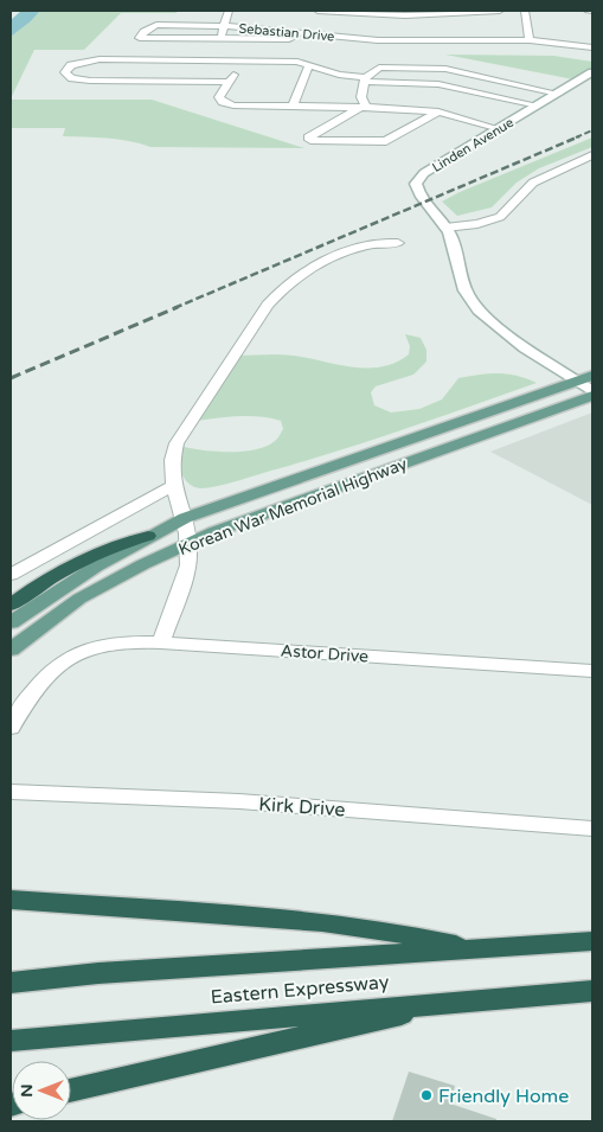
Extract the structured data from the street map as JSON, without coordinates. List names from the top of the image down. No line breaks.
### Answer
{"streets":{"highway":["Eastern Expressway"],"main road":["Korean War Memorial Highway"],"street":["Sebastian Drive","Linden Avenue","Astor Drive","Kirk Drive"]},"crossings":[["Linden Avenue","Korean War Memorial Highway"]],"places":["Friendly Home"],"north":"left"}
